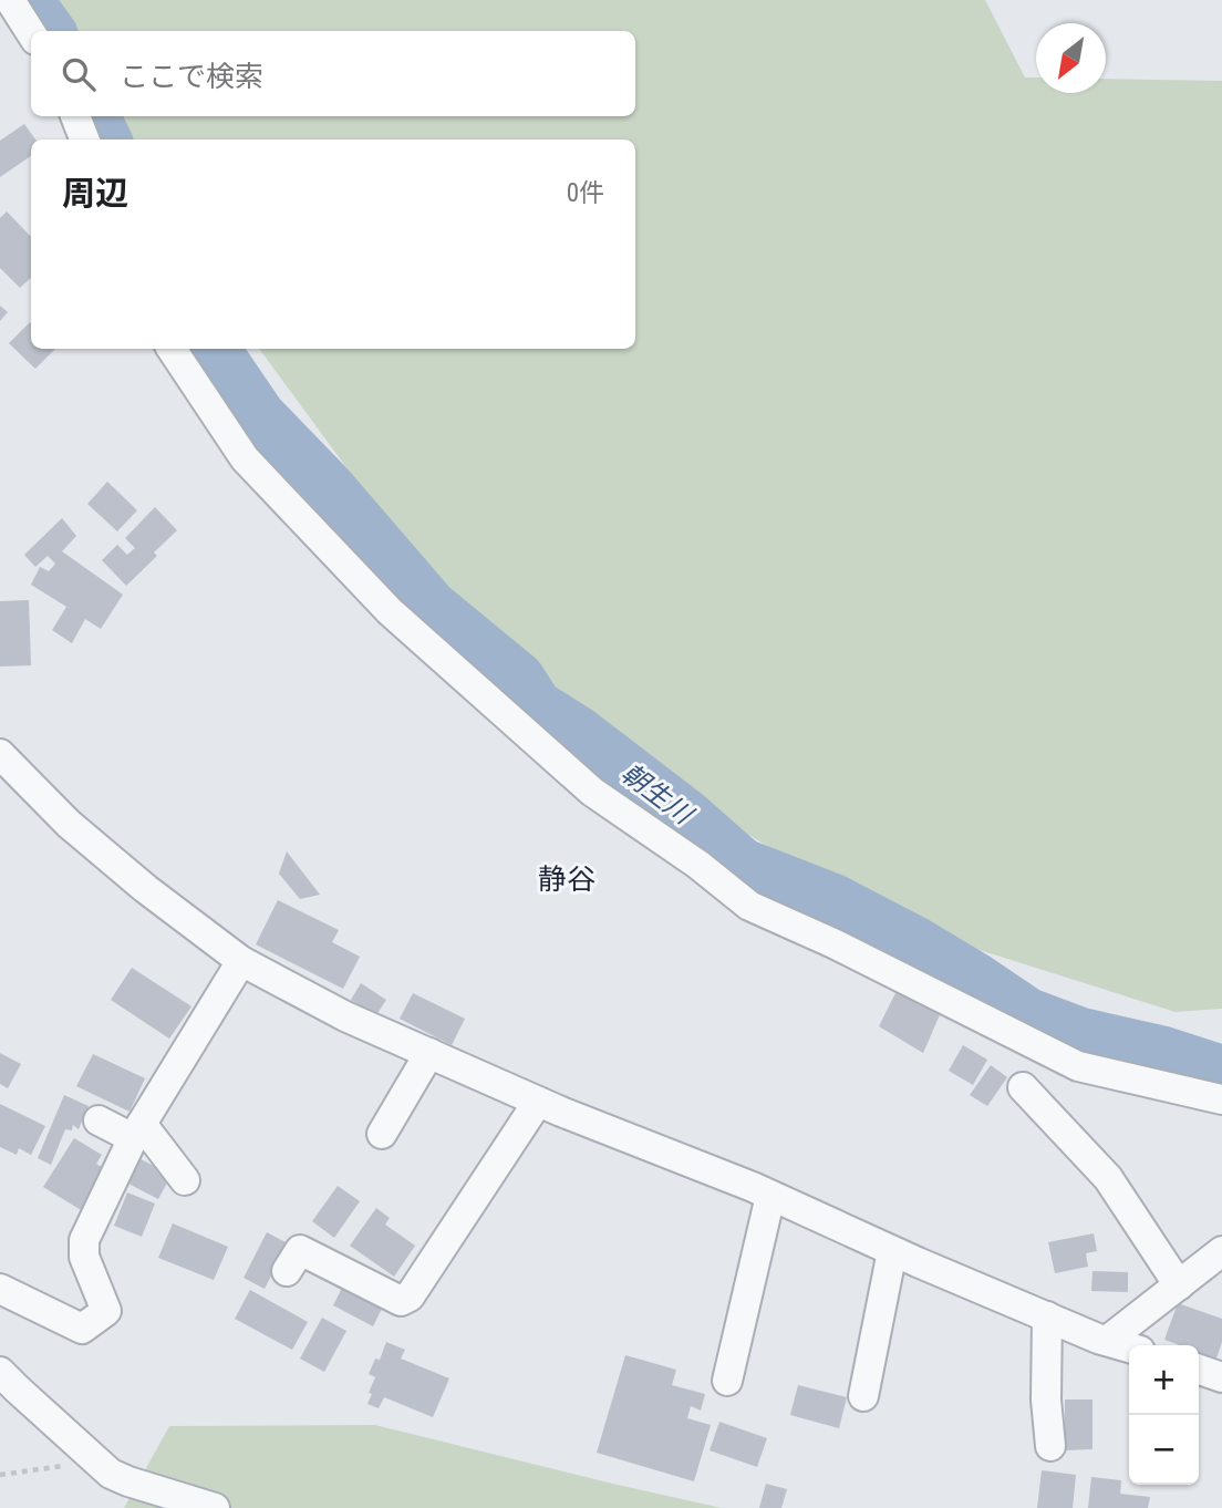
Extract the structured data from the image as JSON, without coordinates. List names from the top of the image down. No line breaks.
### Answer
{"districts":["静谷"],"water":["朝生川"],"north":"bottom left","page":{"search":"ここで検索","heading":["周辺","0件"],"map_buttons":["+","−"]}}
